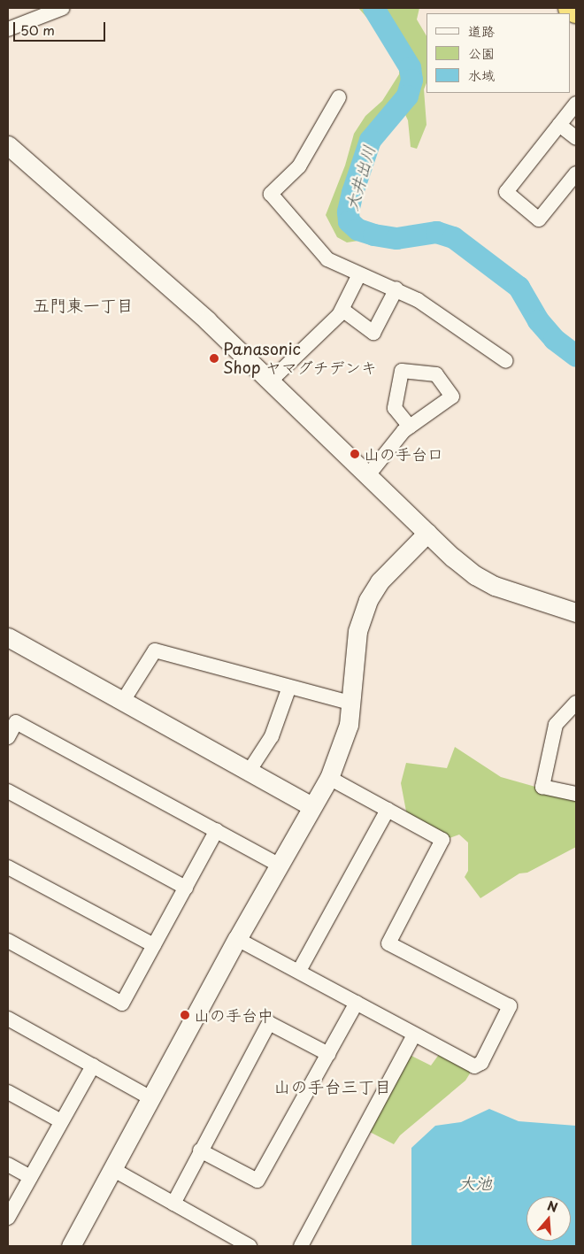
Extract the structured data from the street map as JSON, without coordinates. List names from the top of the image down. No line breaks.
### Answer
{"districts":["五門東一丁目","山の手台三丁目"],"water":["大井出川","大池"],"places":["Panasonic Shop ヤマグチデンキ","山の手台口","山の手台中"],"legend":["道路","公園","水域"],"scale_bar":"50 m","north":"top"}
